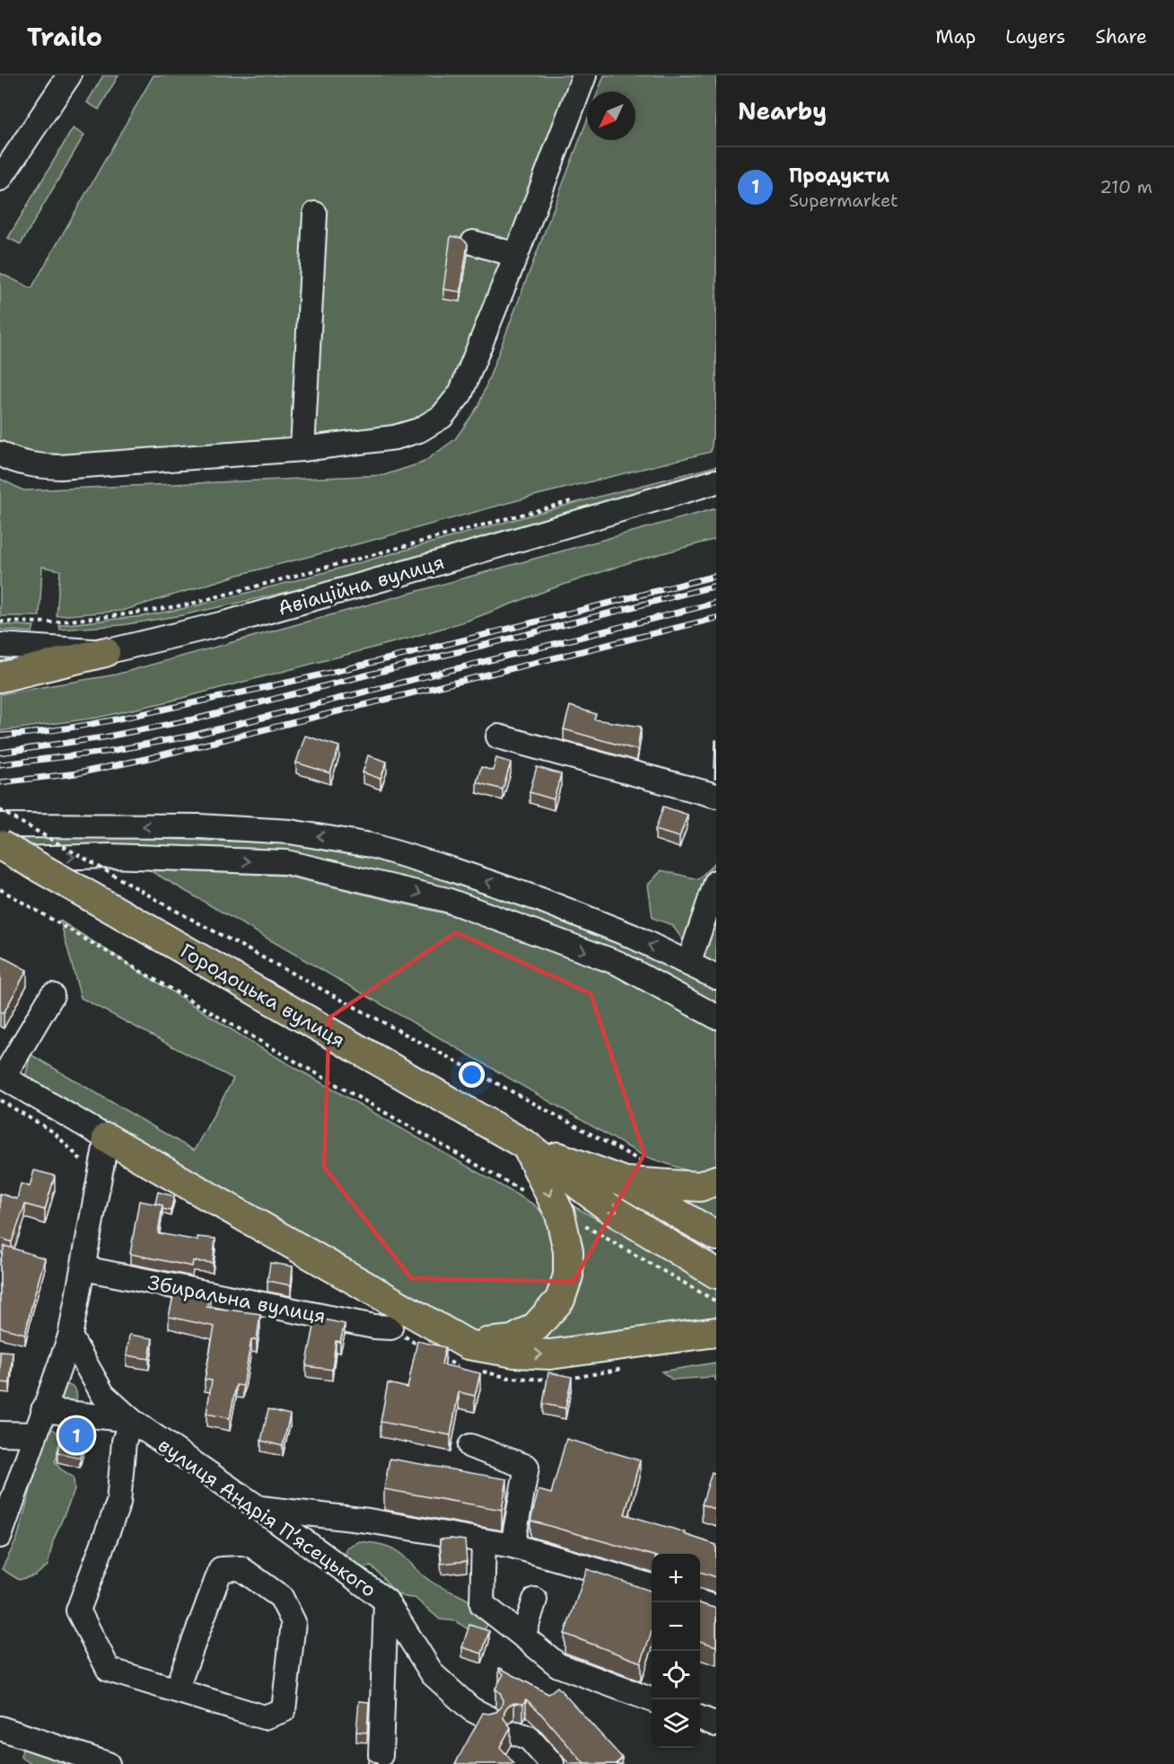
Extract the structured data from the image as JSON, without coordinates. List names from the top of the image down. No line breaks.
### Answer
{"streets":{"main road":["Городоцька вулиця"],"street":["Авіаційна вулиця","Збиральна вулиця","вулиця Андрія Пʼясецького"]},"north":"bottom left","page":{"header":"Trailo","nav":["Map","Layers","Share"],"heading":"Nearby","list":[{"mark":"1","name":"Продукти","note":"Supermarket","value":"210 m"}],"pins":"1","map_buttons":["+","−"]}}
